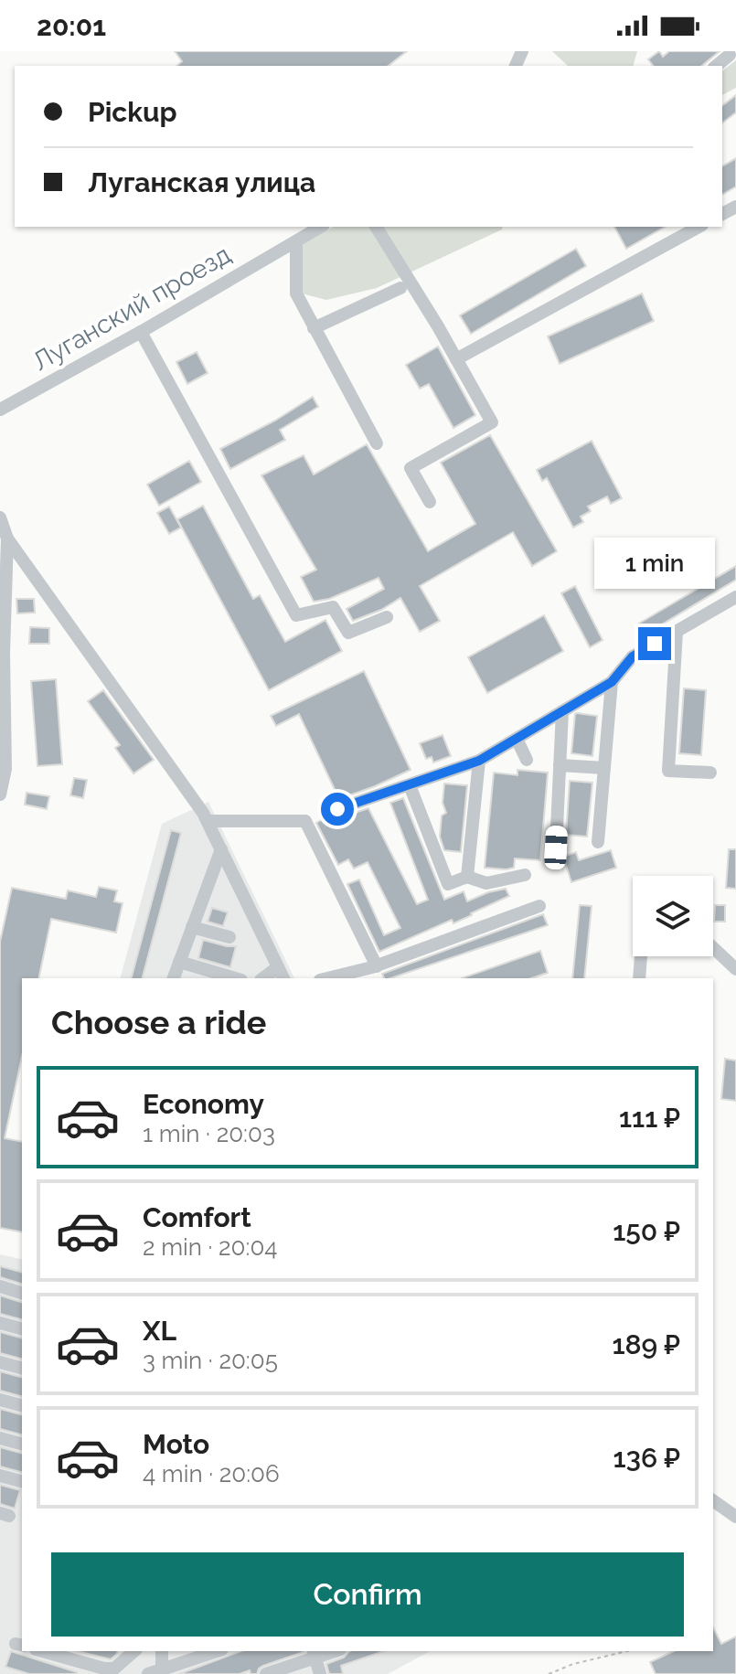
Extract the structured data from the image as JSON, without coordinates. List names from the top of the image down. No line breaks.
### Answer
{"streets":{"street":["Луганский проезд"]},"page":{"status":"20:01","banner":["Pickup","Луганская улица"],"bubble":"1 min","heading":"Choose a ride","list":[{"name":"Economy","note":"1 min · 20:03","value":"111 ₽"},{"name":"Comfort","note":"2 min · 20:04","value":"150 ₽"},{"name":"XL","note":"3 min · 20:05","value":"189 ₽"},{"name":"Moto","note":"4 min · 20:06","value":"136 ₽"}],"buttons":"Confirm"}}
